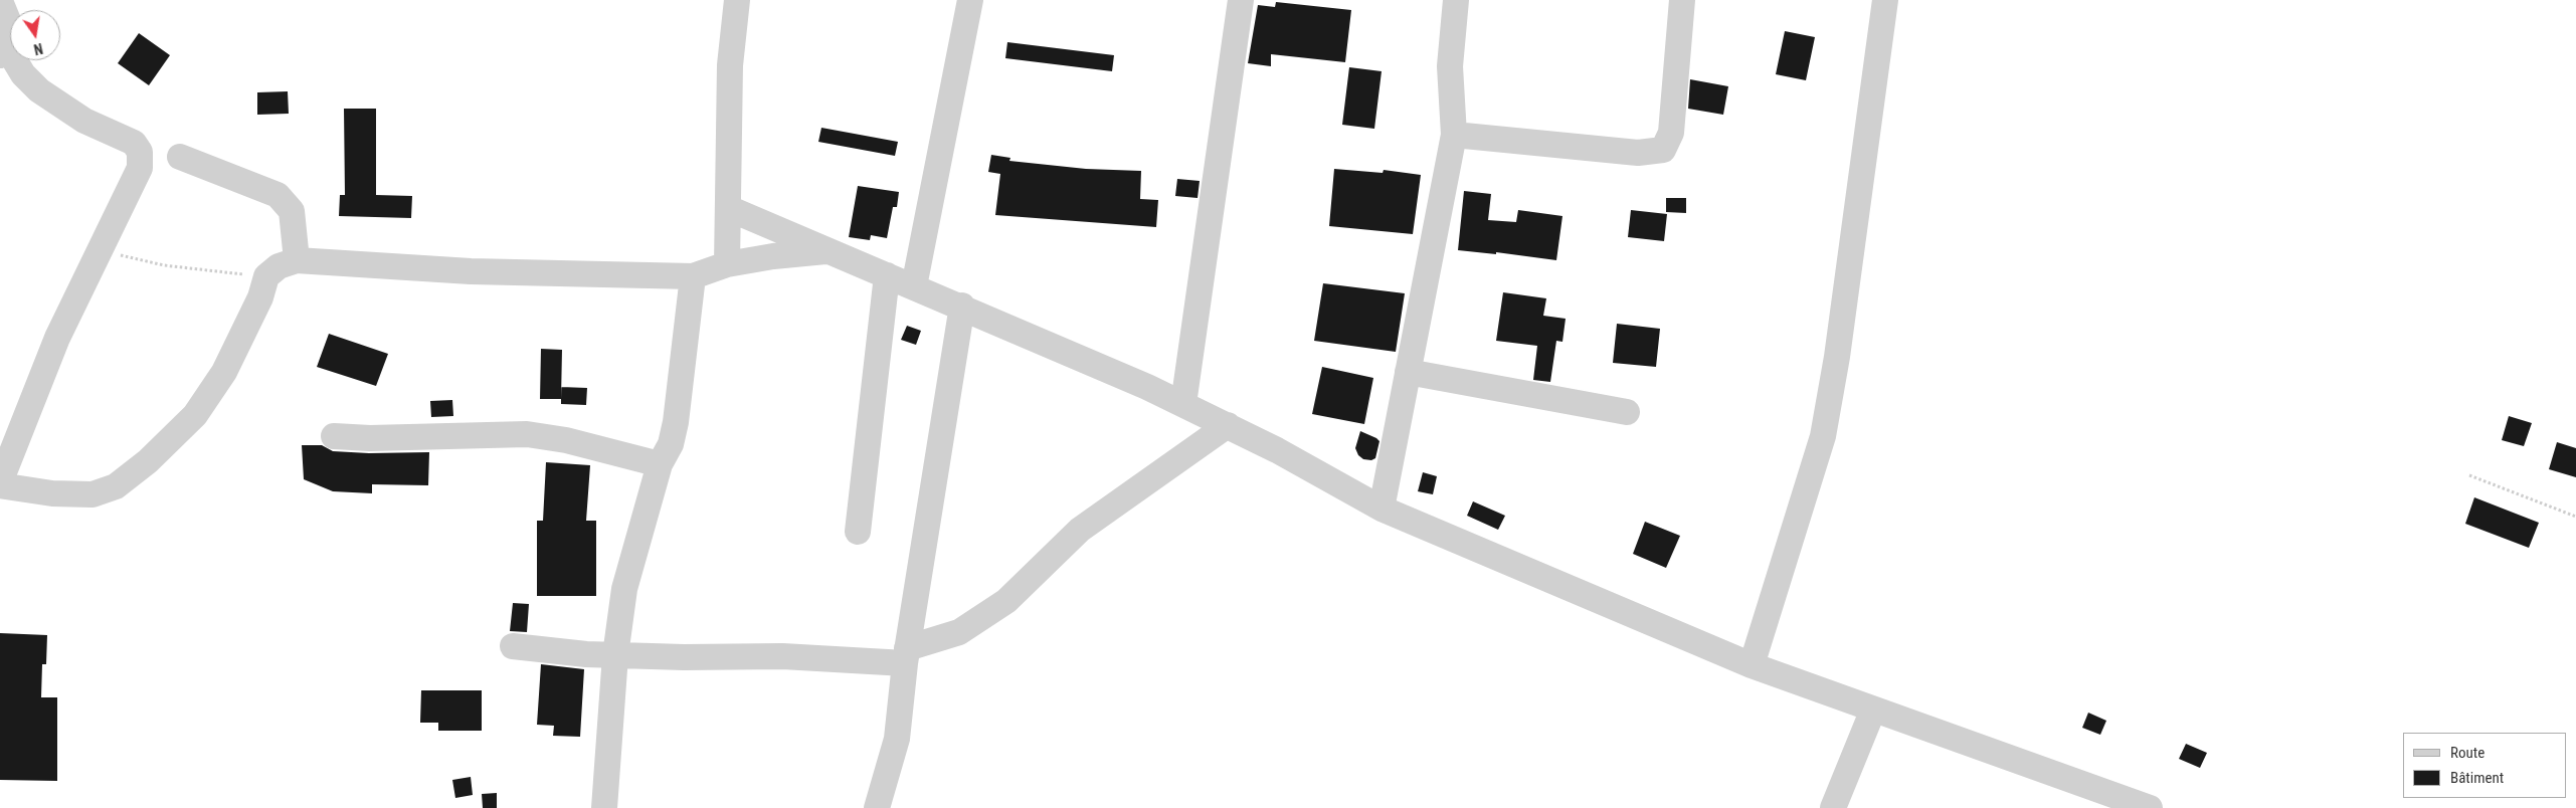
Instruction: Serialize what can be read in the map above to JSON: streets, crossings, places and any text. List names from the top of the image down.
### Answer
{
  "legend": ["Route", "Bâtiment"],
  "north": "bottom"
}
